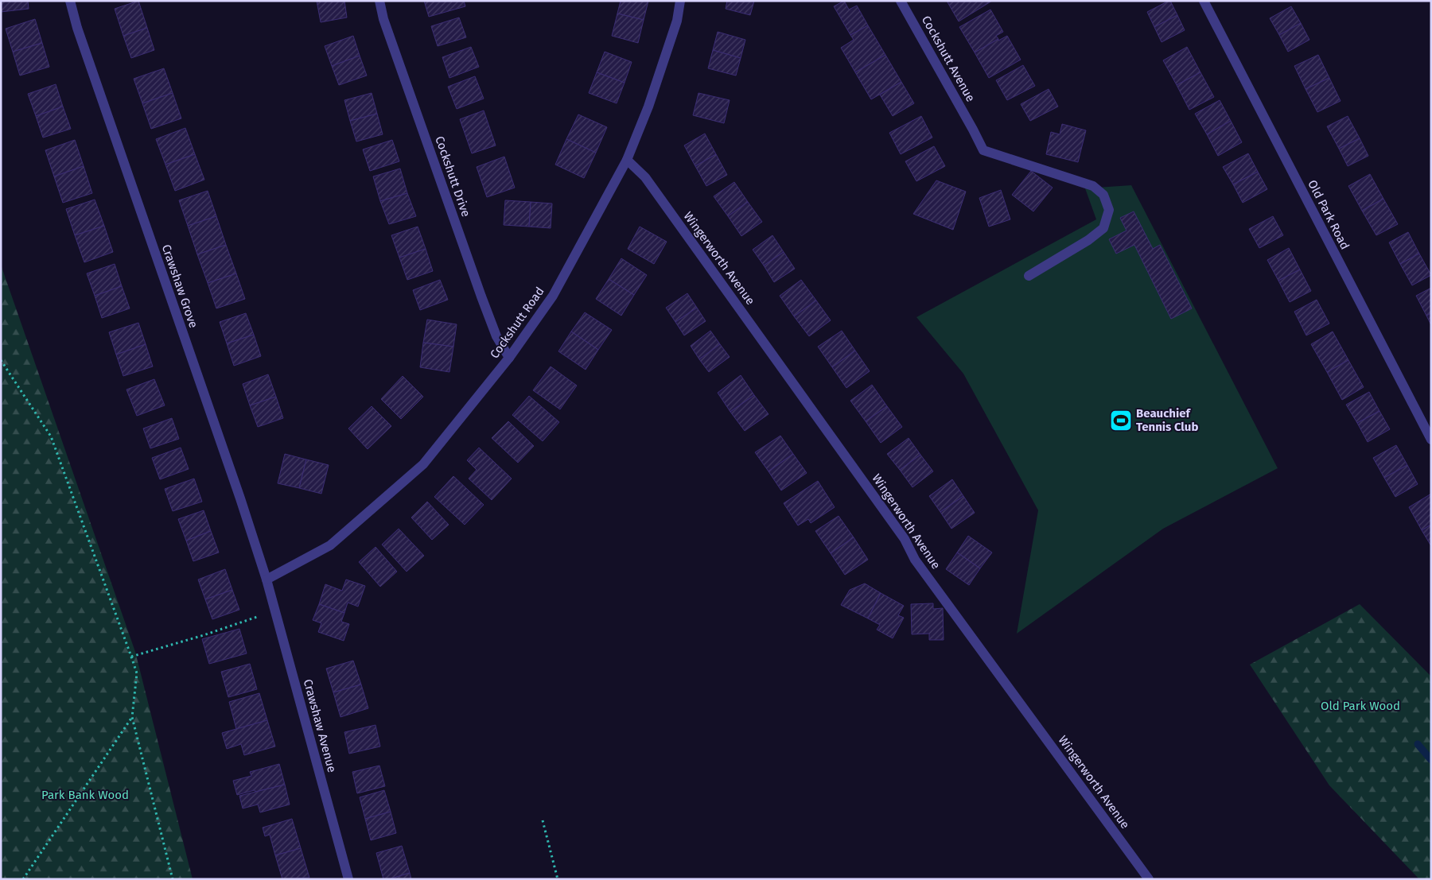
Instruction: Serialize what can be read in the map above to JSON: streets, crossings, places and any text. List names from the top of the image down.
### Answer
{
  "streets": {
    "street": [
      "Cockshutt Avenue",
      "Cockshutt Drive",
      "Old Park Road",
      "Wingerworth Avenue",
      "Crawshaw Grove",
      "Cockshutt Road",
      "Crawshaw Avenue"
    ]
  },
  "crossings": [
    ["Cockshutt Drive", "Cockshutt Road"],
    ["Wingerworth Avenue", "Cockshutt Road"],
    ["Crawshaw Grove", "Cockshutt Road"],
    ["Crawshaw Grove", "Crawshaw Avenue"],
    ["Cockshutt Road", "Crawshaw Avenue"]
  ],
  "parks": ["Old Park Wood", "Park Bank Wood"],
  "places": {
    "sports": ["Beauchief Tennis Club"]
  }
}
